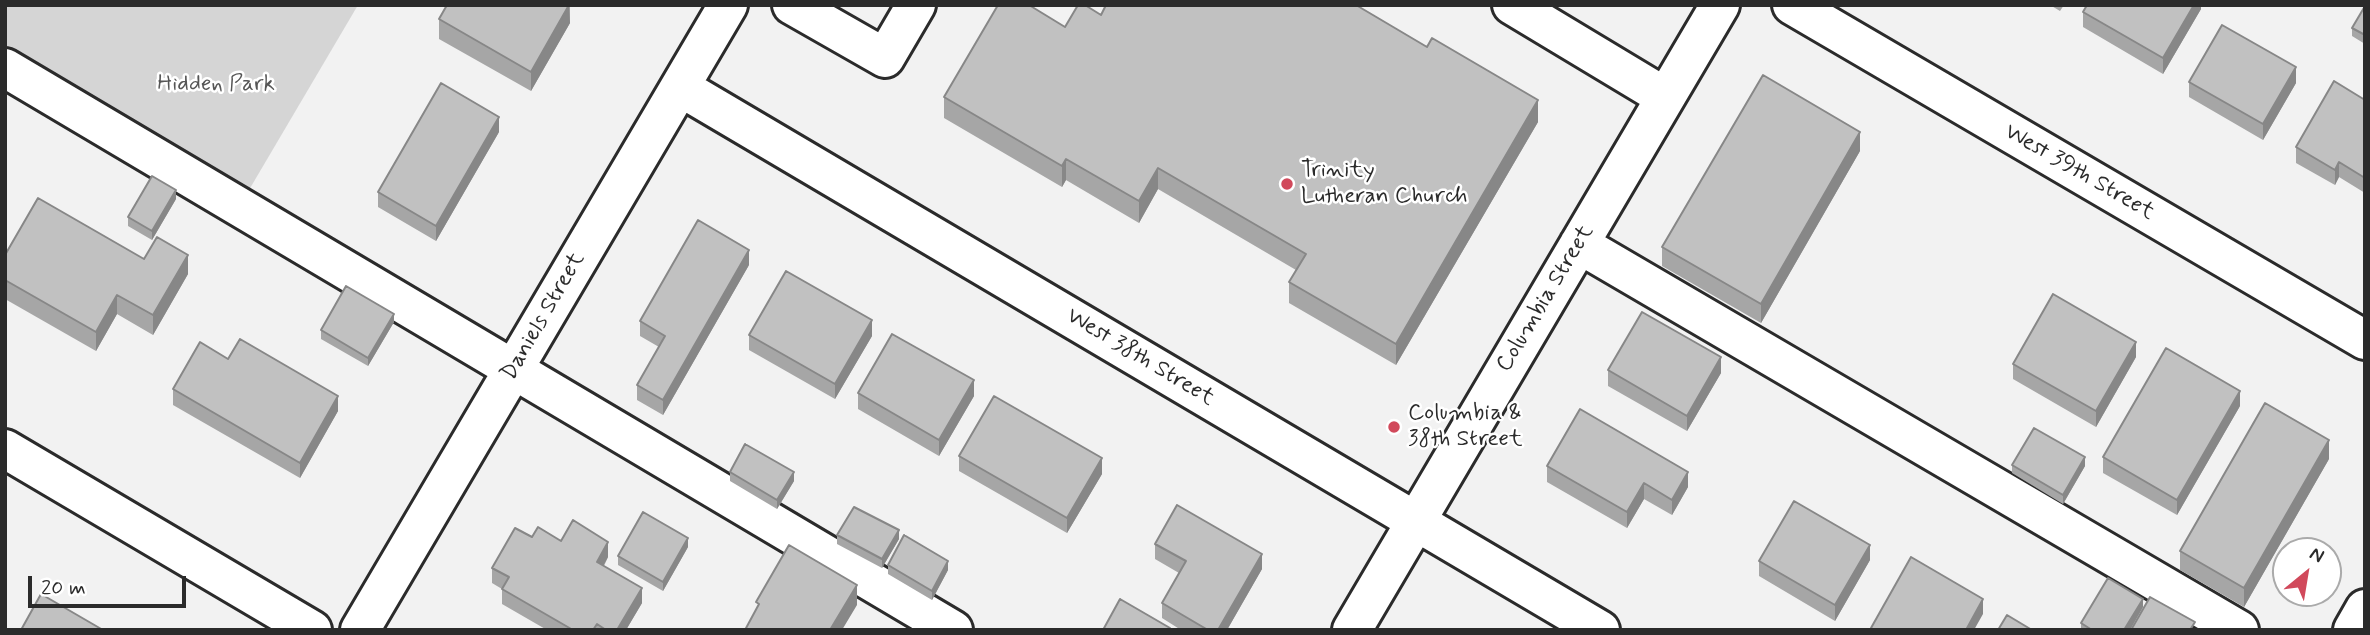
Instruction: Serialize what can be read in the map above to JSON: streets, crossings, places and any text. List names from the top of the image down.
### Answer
{
  "streets": {
    "street": [
      "West 39th Street",
      "Columbia Street",
      "Daniels Street",
      "West 38th Street"
    ]
  },
  "crossings": [
    ["Columbia Street", "West 38th Street"],
    ["Daniels Street", "West 38th Street"]
  ],
  "parks": ["Hidden Park"],
  "places": ["Trinity Lutheran Church", "Columbia & 38th Street"],
  "scale_bar": "20 m",
  "north": "top right"
}
